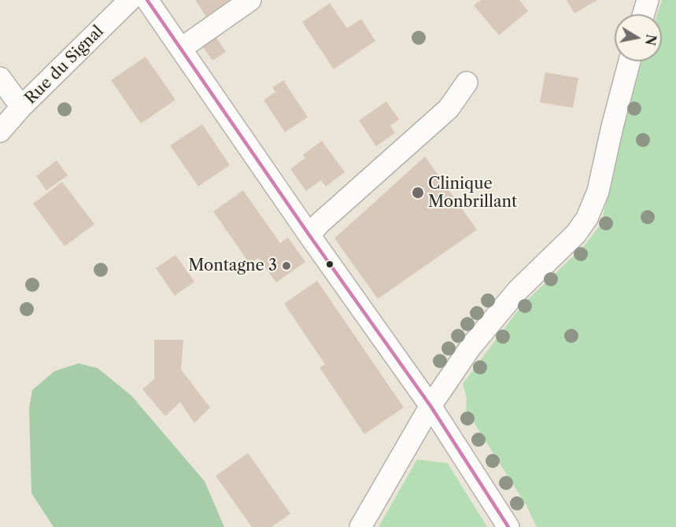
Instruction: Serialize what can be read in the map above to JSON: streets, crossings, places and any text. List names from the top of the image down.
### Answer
{
  "streets": {
    "street": ["Rue du Signal"]
  },
  "places": ["Clinique Monbrillant", "Montagne 3"],
  "north": "right"
}
